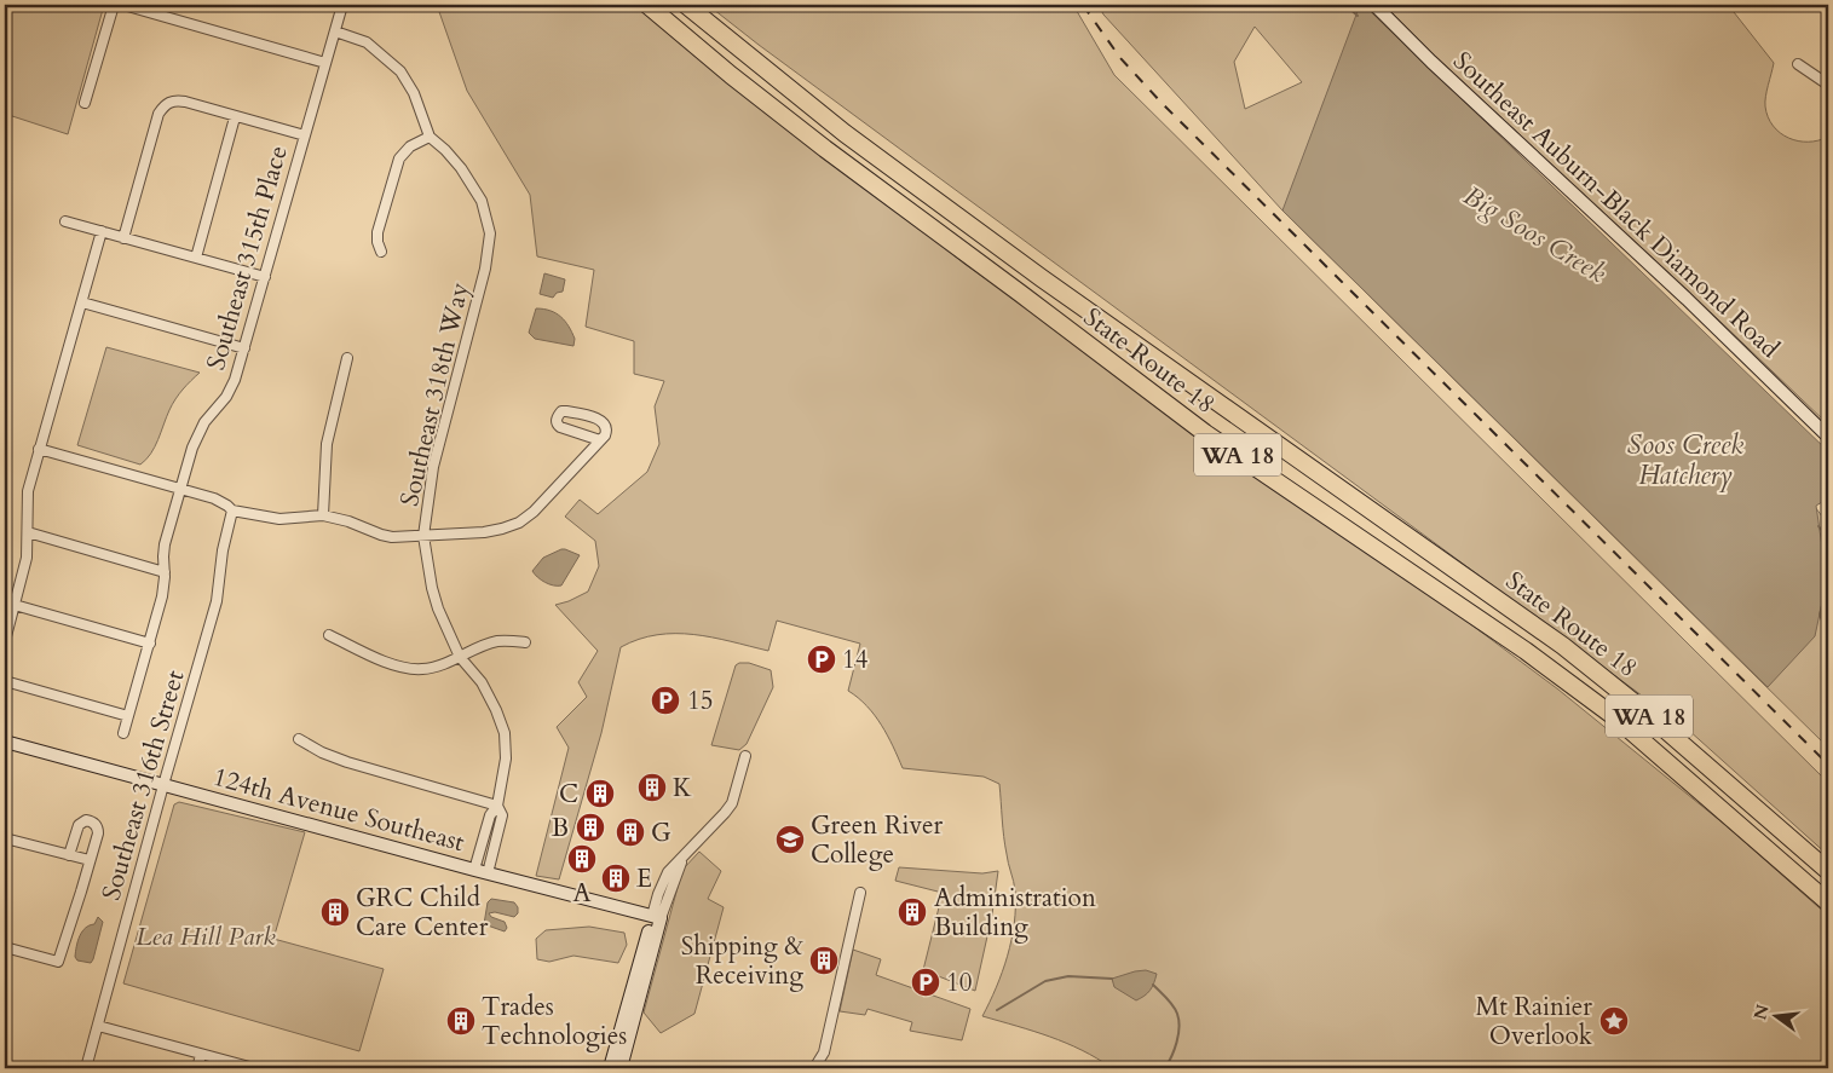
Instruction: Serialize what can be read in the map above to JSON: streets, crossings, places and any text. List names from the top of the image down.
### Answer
{
  "streets": {
    "highway": ["State Route 18", "WA 18"],
    "street": [
      "Southeast Auburn-Black Diamond Road",
      "Southeast 315th Place",
      "Southeast 318th Way",
      "Southeast 316th Street",
      "124th Avenue Southeast"
    ]
  },
  "crossings": [
    ["Southeast 318th Way", "124th Avenue Southeast"],
    ["Southeast 316th Street", "124th Avenue Southeast"]
  ],
  "water": ["Big Soos Creek", "Soos Creek Hatchery"],
  "parks": ["Lea Hill Park"],
  "places": {
    "parking": ["14", "15", "10"],
    "building": [
      "K",
      "C",
      "B",
      "G",
      "A",
      "E",
      "GRC Child Care Center",
      "Administration Building",
      "Shipping & Receiving",
      "Trades Technologies"
    ],
    "school or university": ["Green River College"],
    "place": ["Mt Rainier Overlook"]
  },
  "north": "left"
}
